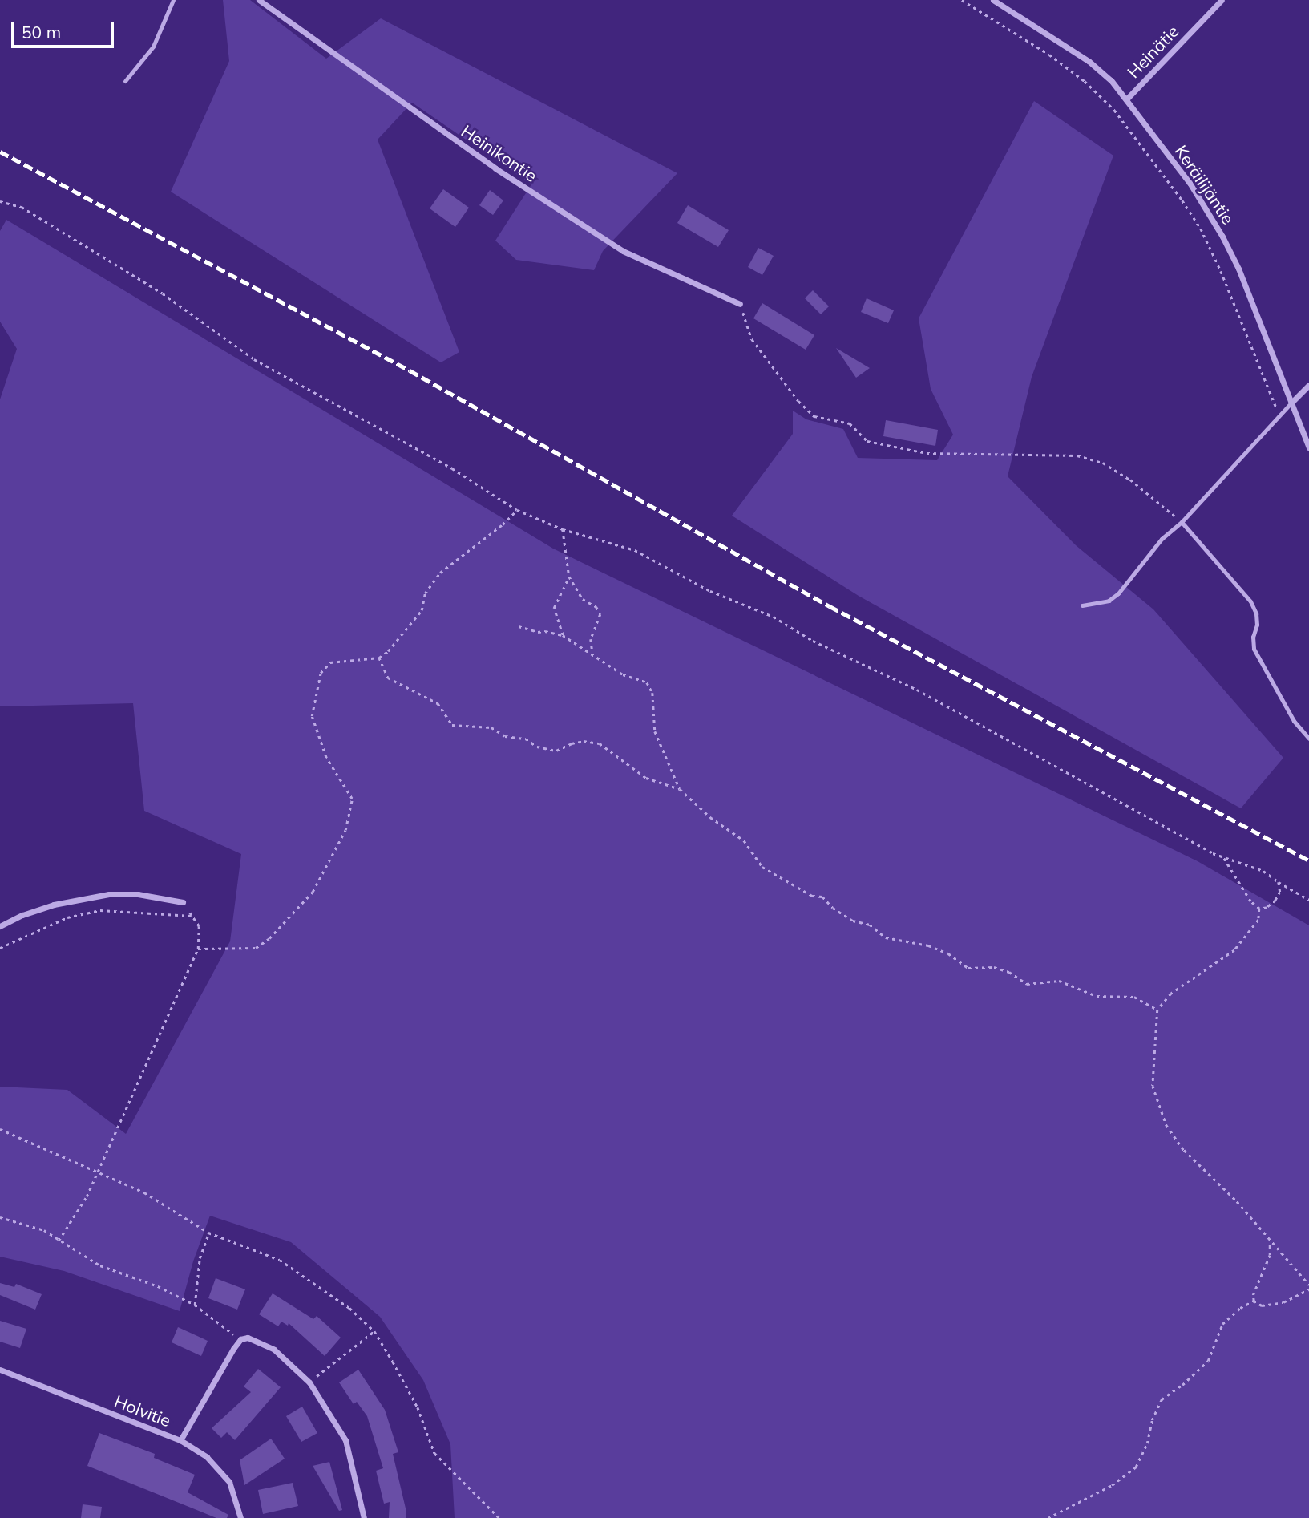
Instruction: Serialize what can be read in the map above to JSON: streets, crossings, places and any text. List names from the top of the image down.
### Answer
{
  "streets": {
    "street": [
      "Heinätie",
      "Heinikontie",
      "Keräilijäntie",
      "Holvitie"
    ]
  },
  "crossings": [
    ["Heinätie", "Keräilijäntie"]
  ],
  "scale_bar": "50 m"
}
